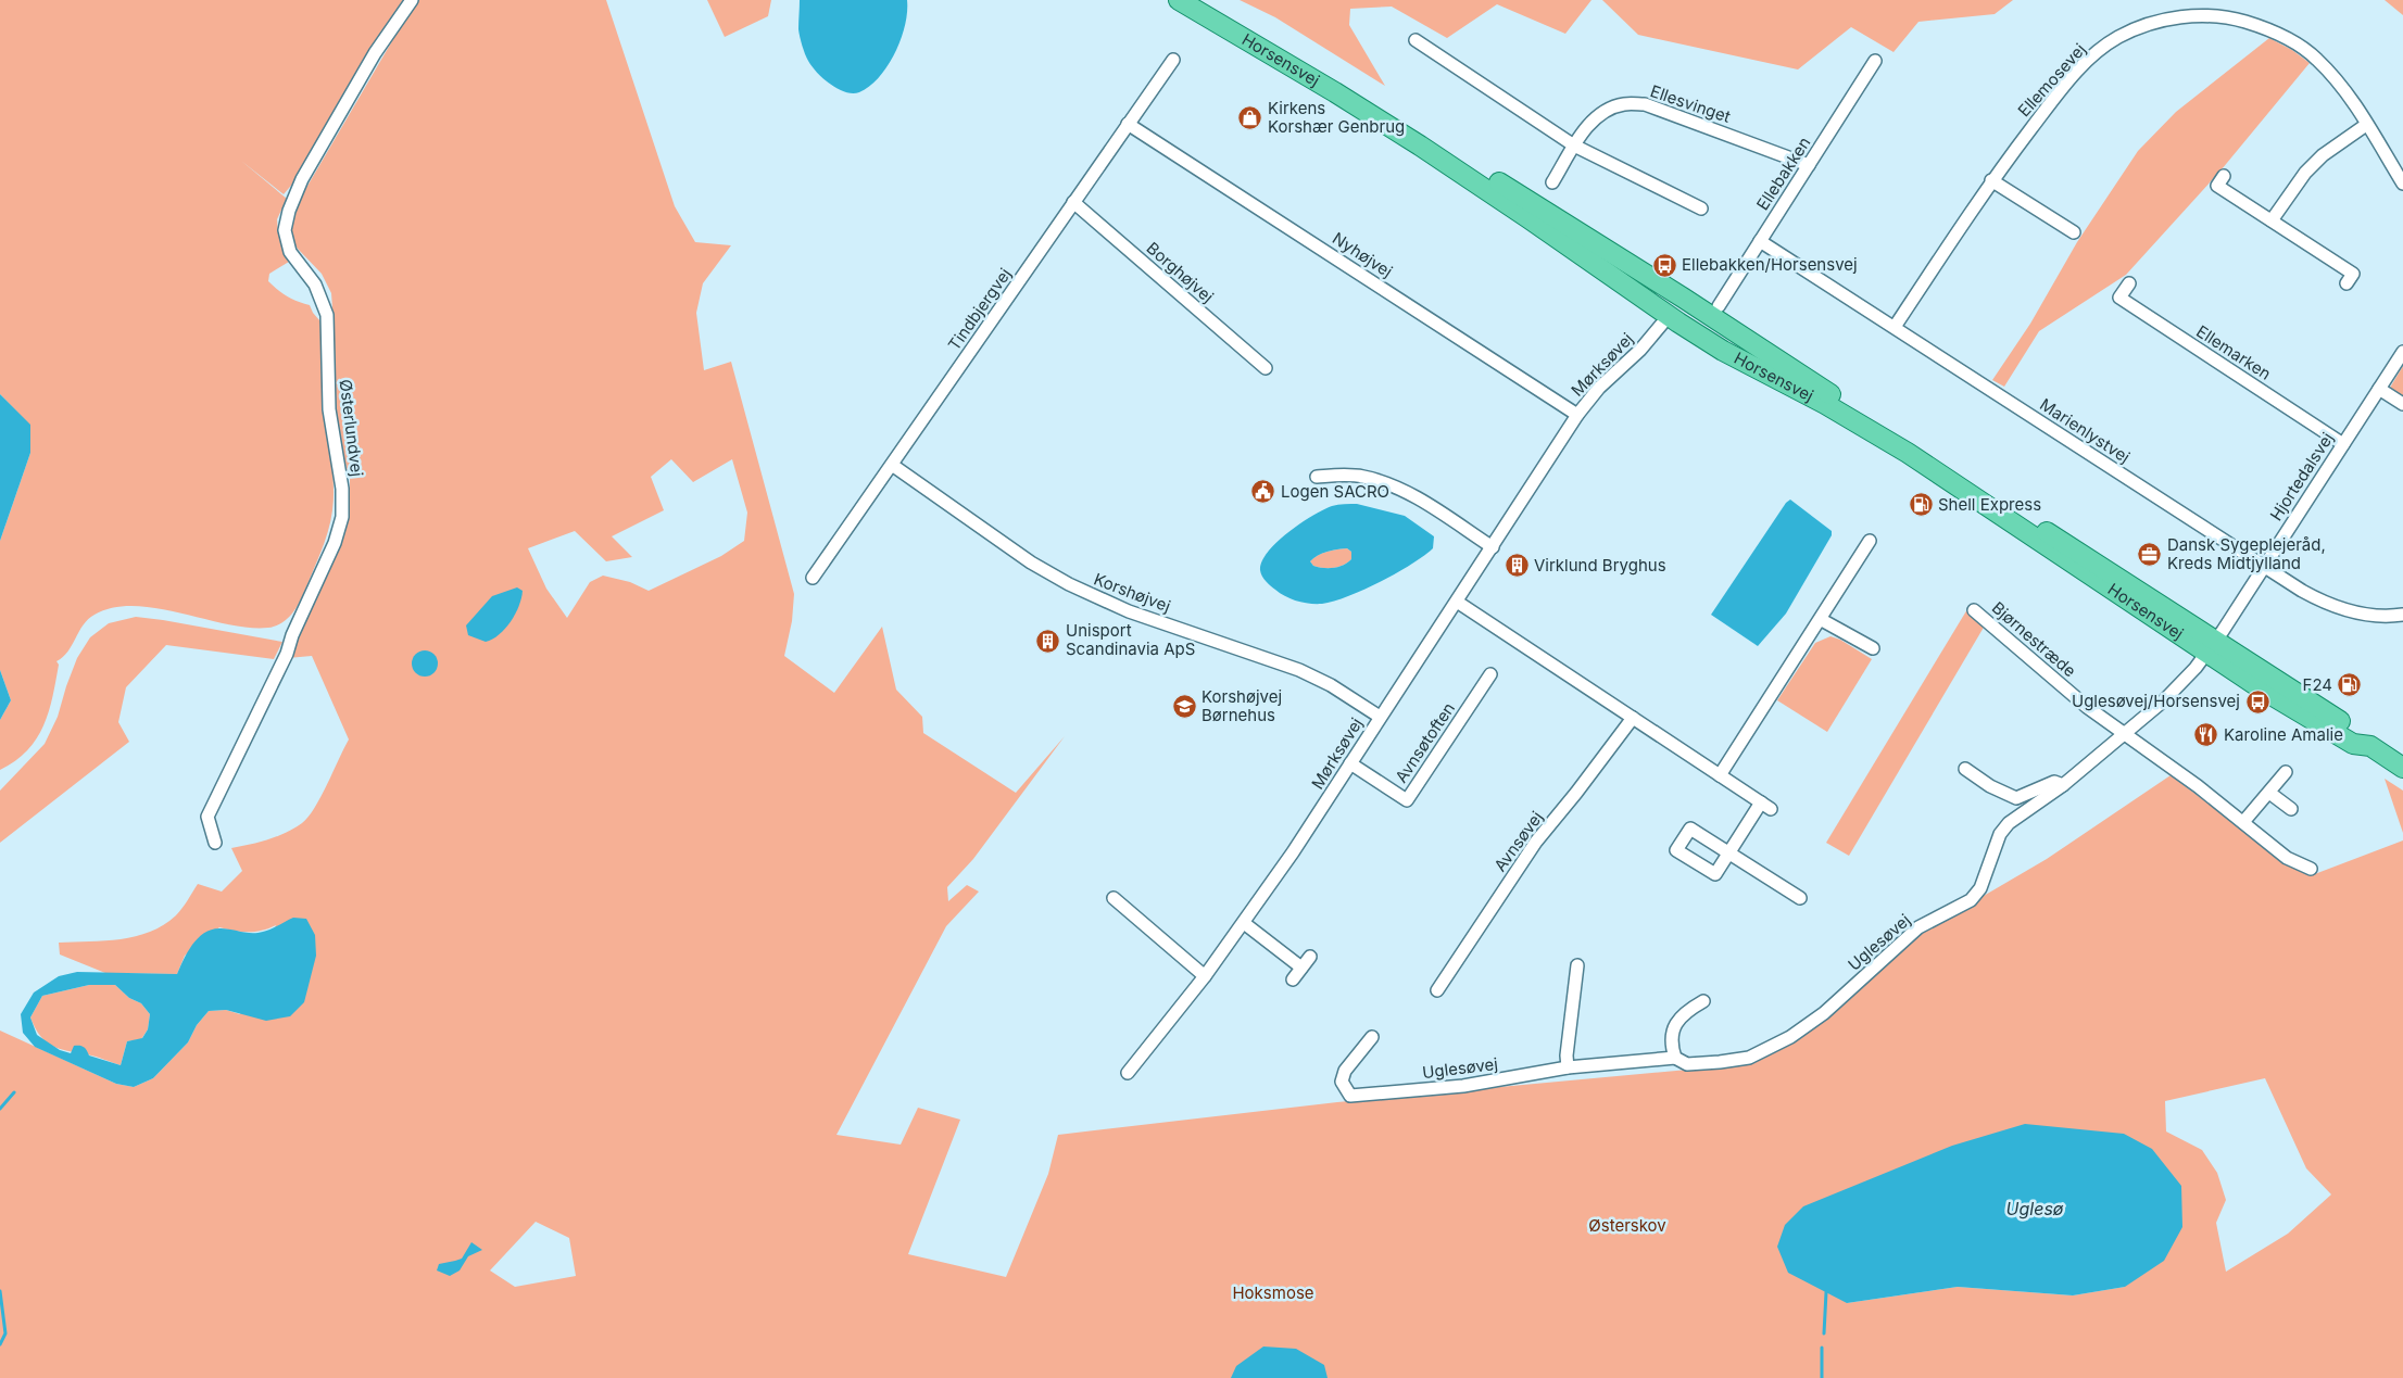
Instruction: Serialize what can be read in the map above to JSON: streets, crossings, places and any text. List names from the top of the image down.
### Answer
{
  "streets": {
    "main road": ["Horsensvej"],
    "street": [
      "Ellemosevej",
      "Ellesvinget",
      "Ellebakken",
      "Nyhøjvej",
      "Borghøjvej",
      "Tindbjergvej",
      "Ellemarken",
      "Mørksøvej",
      "Østerlundvej",
      "Marienlystvej",
      "Hjortedalsvej",
      "Korshøjvej",
      "Bjørnestræde",
      "Avnsøtoften",
      "Avnsøvej",
      "Uglesøvej"
    ]
  },
  "crossings": [
    ["Horsensvej", "Mørksøvej"],
    ["Horsensvej", "Hjortedalsvej"],
    ["Horsensvej", "Uglesøvej"],
    ["Ellemosevej", "Marienlystvej"],
    ["Ellesvinget", "Ellebakken"],
    ["Ellebakken", "Marienlystvej"],
    ["Nyhøjvej", "Tindbjergvej"],
    ["Nyhøjvej", "Mørksøvej"],
    ["Borghøjvej", "Tindbjergvej"],
    ["Tindbjergvej", "Korshøjvej"],
    ["Ellemarken", "Hjortedalsvej"],
    ["Mørksøvej", "Korshøjvej"],
    ["Mørksøvej", "Avnsøtoften"],
    ["Marienlystvej", "Hjortedalsvej"],
    ["Hjortedalsvej", "Uglesøvej"],
    ["Bjørnestræde", "Uglesøvej"]
  ],
  "water": ["Uglesø"],
  "parks": ["Østerskov", "Hoksmose"],
  "places": {
    "shop": ["Kirkens Korshær Genbrug"],
    "bus stop": ["Ellebakken/Horsensvej", "Uglesøvej/Horsensvej"],
    "public building": ["Logen SACRO"],
    "fuel station": ["Shell Express", "F24"],
    "office": ["Dansk Sygeplejeråd, Kreds Midtjylland"],
    "building": ["Virklund Bryghus", "Unisport Scandinavia ApS"],
    "school or university": ["Korshøjvej Børnehus"],
    "restaurant": ["Karoline Amalie"]
  }
}
